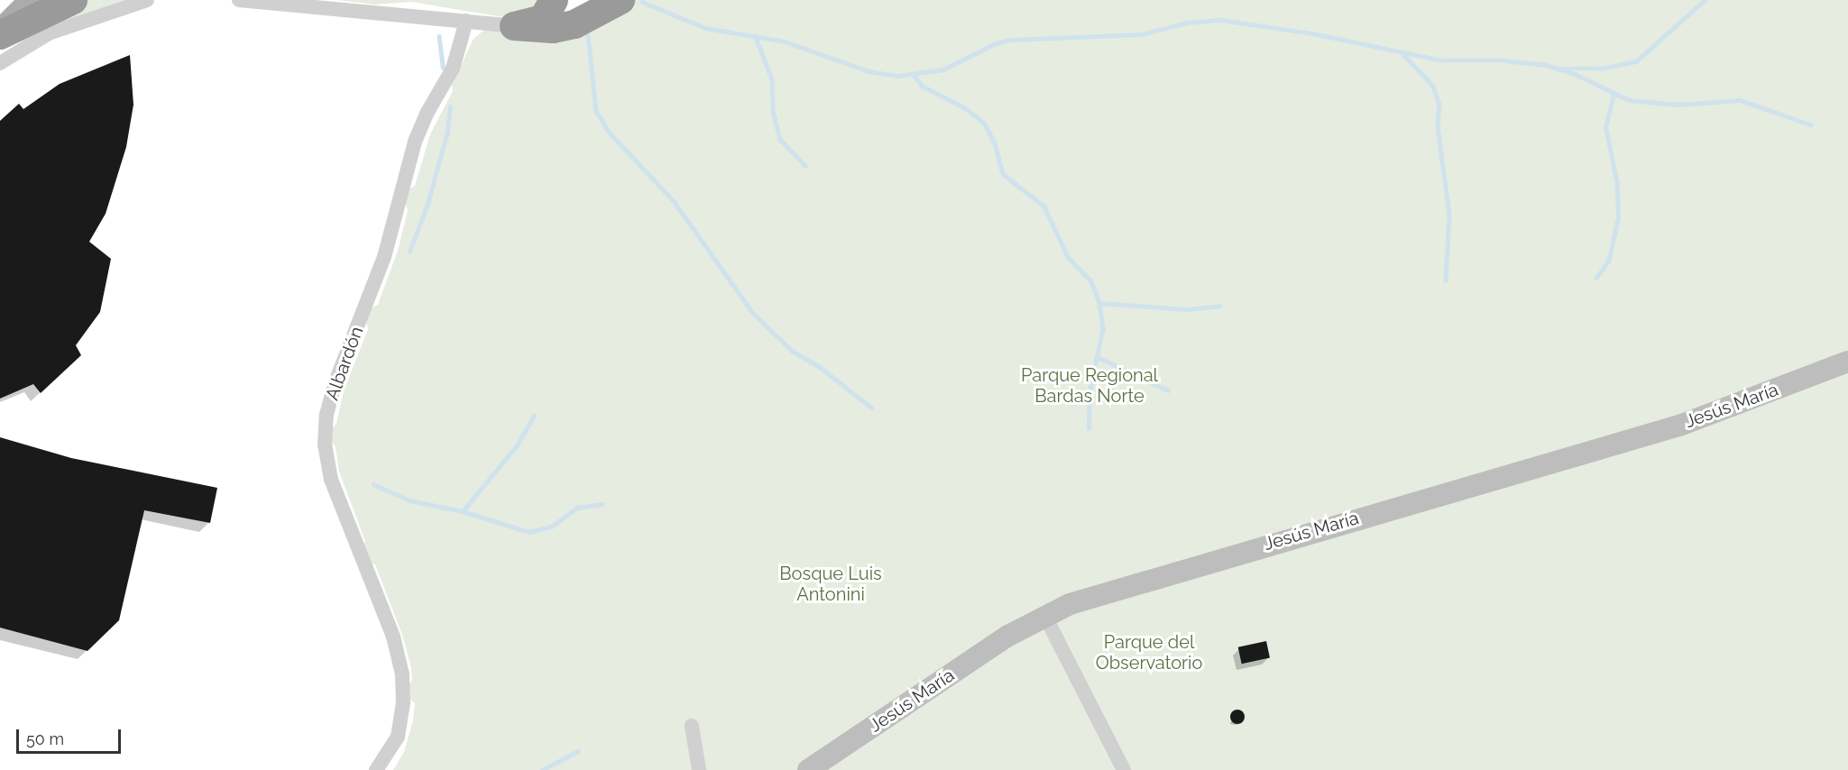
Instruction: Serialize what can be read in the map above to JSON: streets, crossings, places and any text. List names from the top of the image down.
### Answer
{
  "streets": {
    "main road": ["Jesús María"],
    "street": ["Albardón"]
  },
  "parks": ["Parque Regional Bardas Norte", "Bosque Luis Antonini", "Parque del Observatorio"],
  "scale_bar": "50 m"
}
